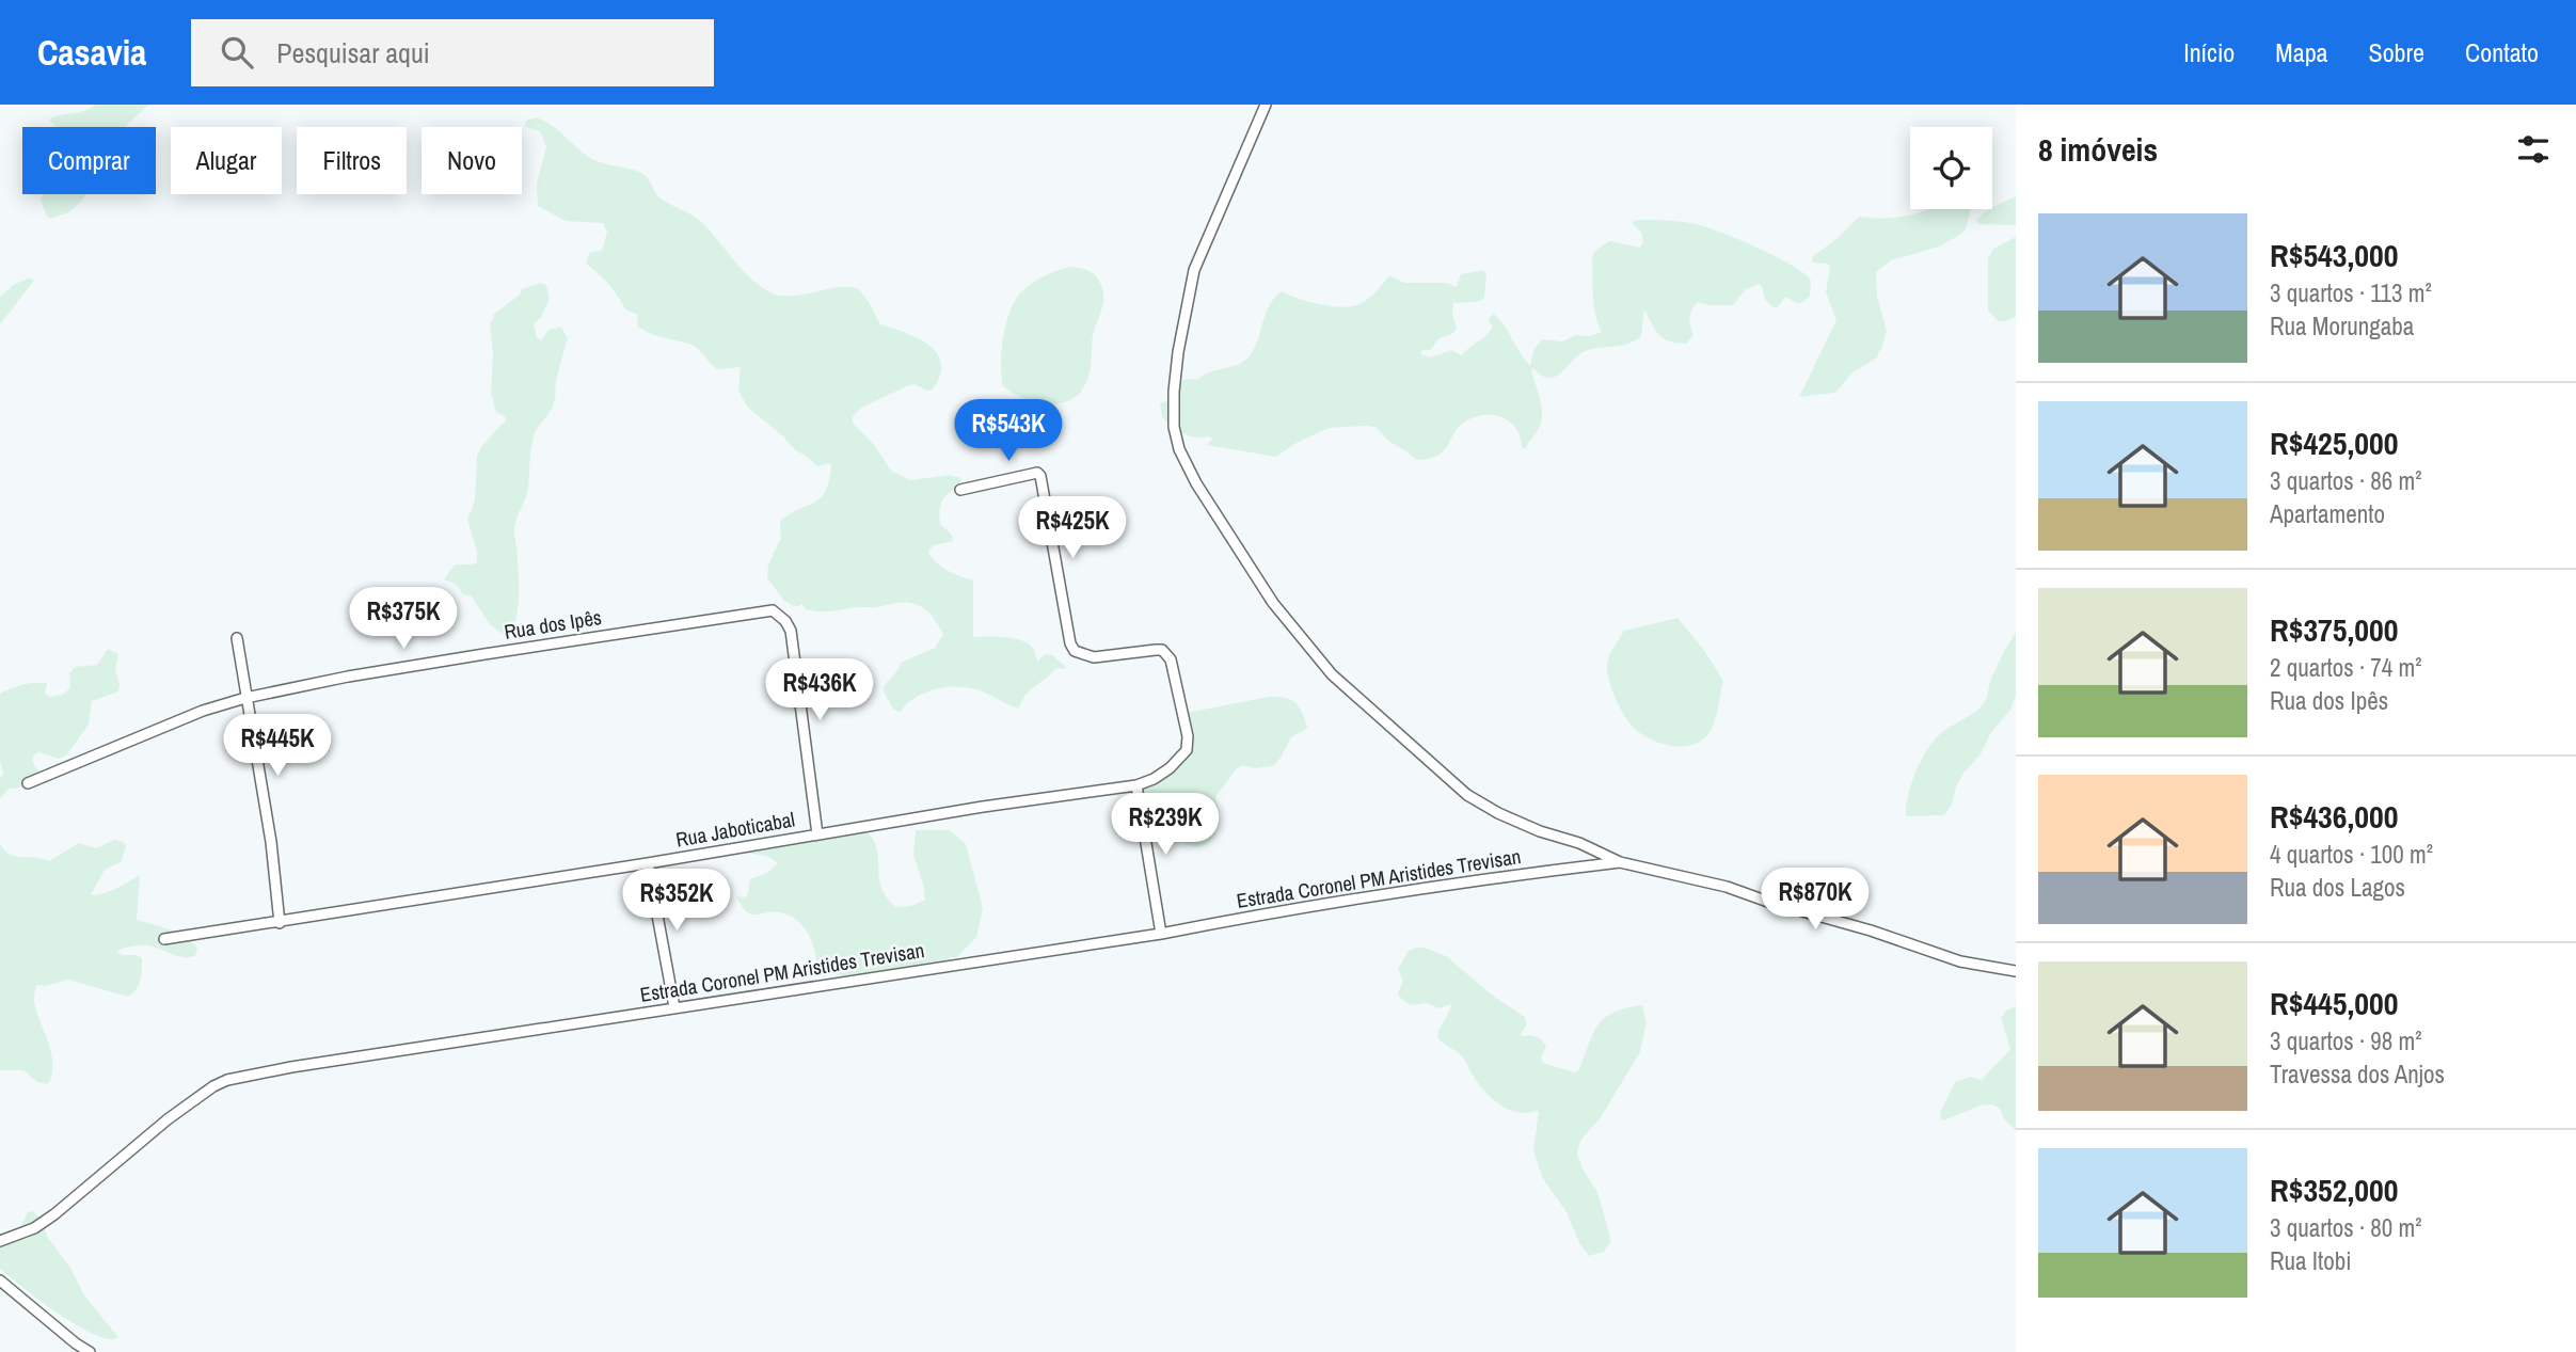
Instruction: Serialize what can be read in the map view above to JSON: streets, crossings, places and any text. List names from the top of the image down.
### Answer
{
  "streets": {
    "street": ["Rua dos Ipês", "Rua Jaboticabal", "Estrada Coronel PM Aristides Trevisan"]
  },
  "crossings": [
    ["Rua dos Ipês", "Rua Jaboticabal"]
  ],
  "page": {
    "header": "Casavia",
    "search": "Pesquisar aqui",
    "nav": [
      "Início",
      "Mapa",
      "Sobre",
      "Contato"
    ],
    "heading": "8 imóveis",
    "chip": [
      "Comprar",
      "Alugar",
      "Filtros",
      "Novo"
    ],
    "list": [
      {
        "name": "R$543,000",
        "note": "3 quartos · 113 m² · Rua Morungaba"
      },
      {
        "name": "R$425,000",
        "note": "3 quartos · 86 m² · Apartamento"
      },
      {
        "name": "R$375,000",
        "note": "2 quartos · 74 m² · Rua dos Ipês"
      },
      {
        "name": "R$436,000",
        "note": "4 quartos · 100 m² · Rua dos Lagos"
      },
      {
        "name": "R$445,000",
        "note": "3 quartos · 98 m² · Travessa dos Anjos"
      },
      {
        "name": "R$352,000",
        "note": "3 quartos · 80 m² · Rua Itobi"
      }
    ],
    "price": [
      "R$543K",
      "R$425K",
      "R$375K",
      "R$436K",
      "R$445K",
      "R$239K",
      "R$870K",
      "R$352K"
    ]
  }
}
